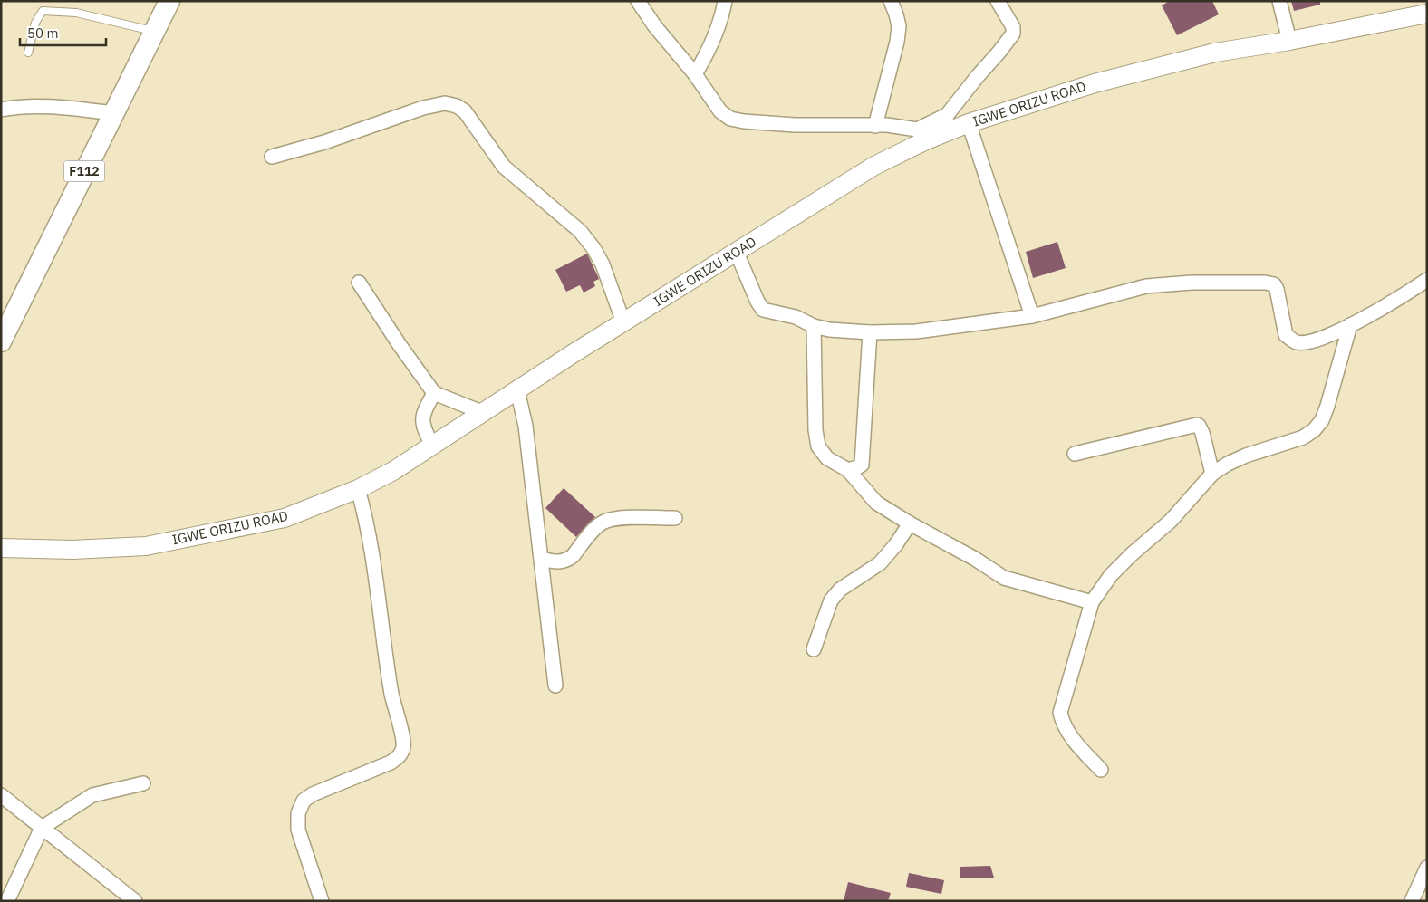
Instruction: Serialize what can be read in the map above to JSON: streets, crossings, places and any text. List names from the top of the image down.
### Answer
{
  "streets": {
    "main road": ["IGWE ORIZU ROAD", "F112"]
  },
  "scale_bar": "50 m"
}
